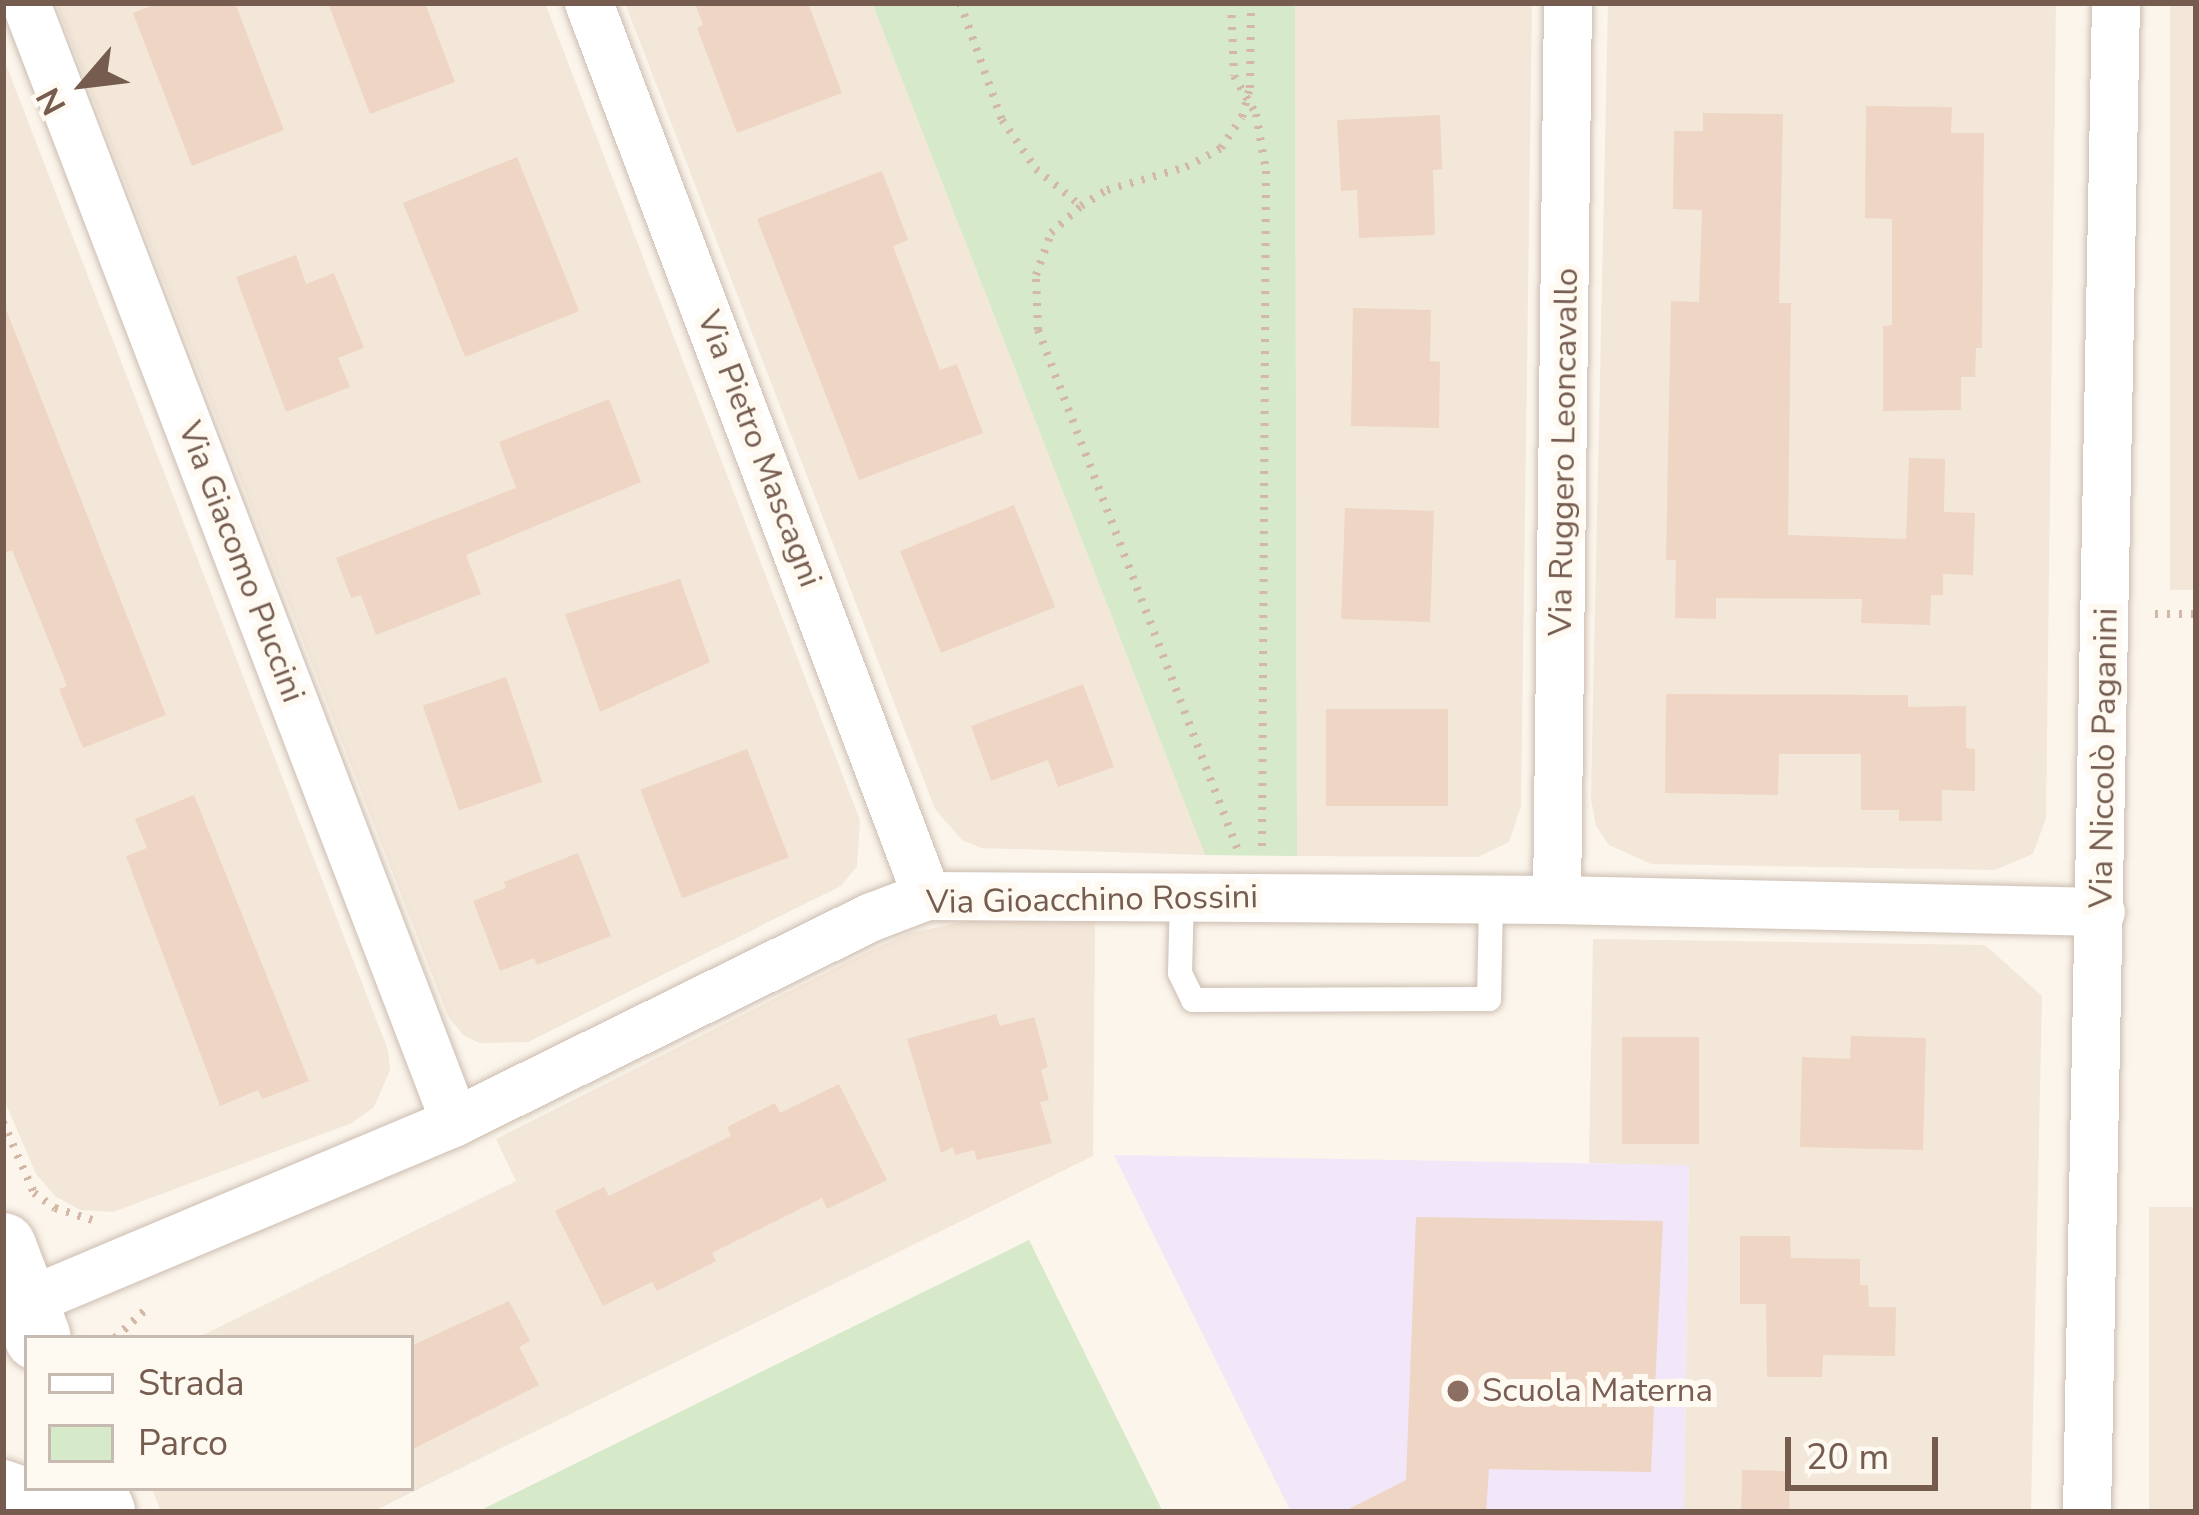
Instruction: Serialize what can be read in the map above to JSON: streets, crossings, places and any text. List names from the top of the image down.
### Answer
{
  "streets": {
    "street": [
      "Via Pietro Mascagni",
      "Via Ruggero Leoncavallo",
      "Via Giacomo Puccini",
      "Via Niccolò Paganini",
      "Via Gioacchino Rossini"
    ]
  },
  "crossings": [
    ["Via Pietro Mascagni", "Via Gioacchino Rossini"],
    ["Via Ruggero Leoncavallo", "Via Gioacchino Rossini"],
    ["Via Giacomo Puccini", "Via Gioacchino Rossini"],
    ["Via Niccolò Paganini", "Via Gioacchino Rossini"]
  ],
  "places": ["Scuola Materna"],
  "legend": ["Strada", "Parco"],
  "scale_bar": "20 m",
  "north": "bottom left"
}
